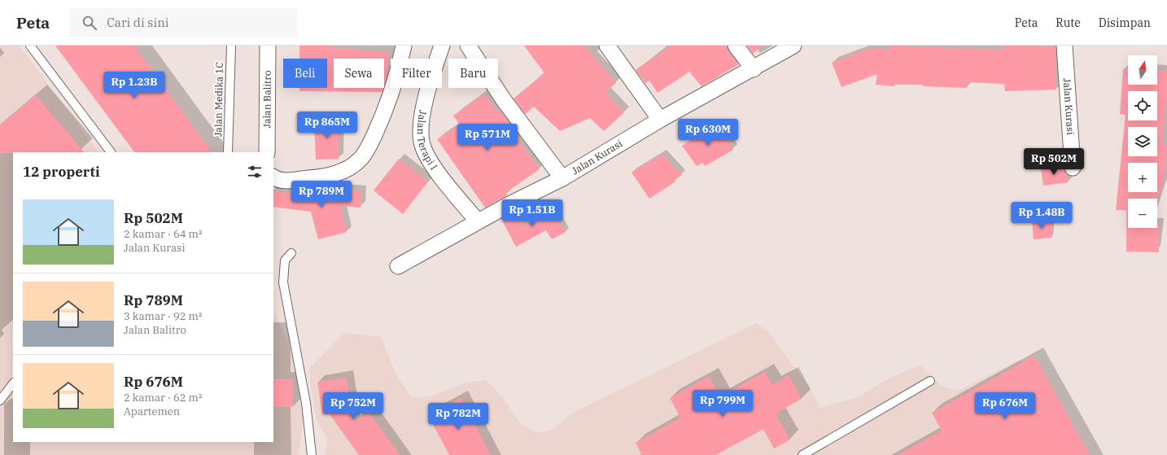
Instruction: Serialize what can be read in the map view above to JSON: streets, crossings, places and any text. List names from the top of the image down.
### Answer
{
  "streets": {
    "street": ["Jalan Balitro", "Jalan Kurasi", "Jalan Terapi I"],
    "lane": ["Jalan Medika 1C"]
  },
  "crossings": [
    ["Jalan Kurasi", "Jalan Terapi I"]
  ],
  "north": "top",
  "page": {
    "header": "Peta",
    "search": "Cari di sini",
    "nav": ["Peta", "Rute", "Disimpan"],
    "map_buttons": ["+", "−"],
    "chip": [
      "Beli",
      "Sewa",
      "Filter",
      "Baru"
    ],
    "price": [
      "Rp 1.23B",
      "Rp 865M",
      "Rp 630M",
      "Rp 571M",
      "Rp 502M",
      "Rp 789M",
      "Rp 1.51B",
      "Rp 1.48B",
      "Rp 799M",
      "Rp 752M",
      "Rp 676M",
      "Rp 782M"
    ],
    "heading": "12 properti",
    "list": [
      {
        "name": "Rp 502M",
        "note": "2 kamar · 64 m² · Jalan Kurasi"
      },
      {
        "name": "Rp 789M",
        "note": "3 kamar · 92 m² · Jalan Balitro"
      },
      {
        "name": "Rp 676M",
        "note": "2 kamar · 62 m² · Apartemen"
      }
    ]
  }
}
